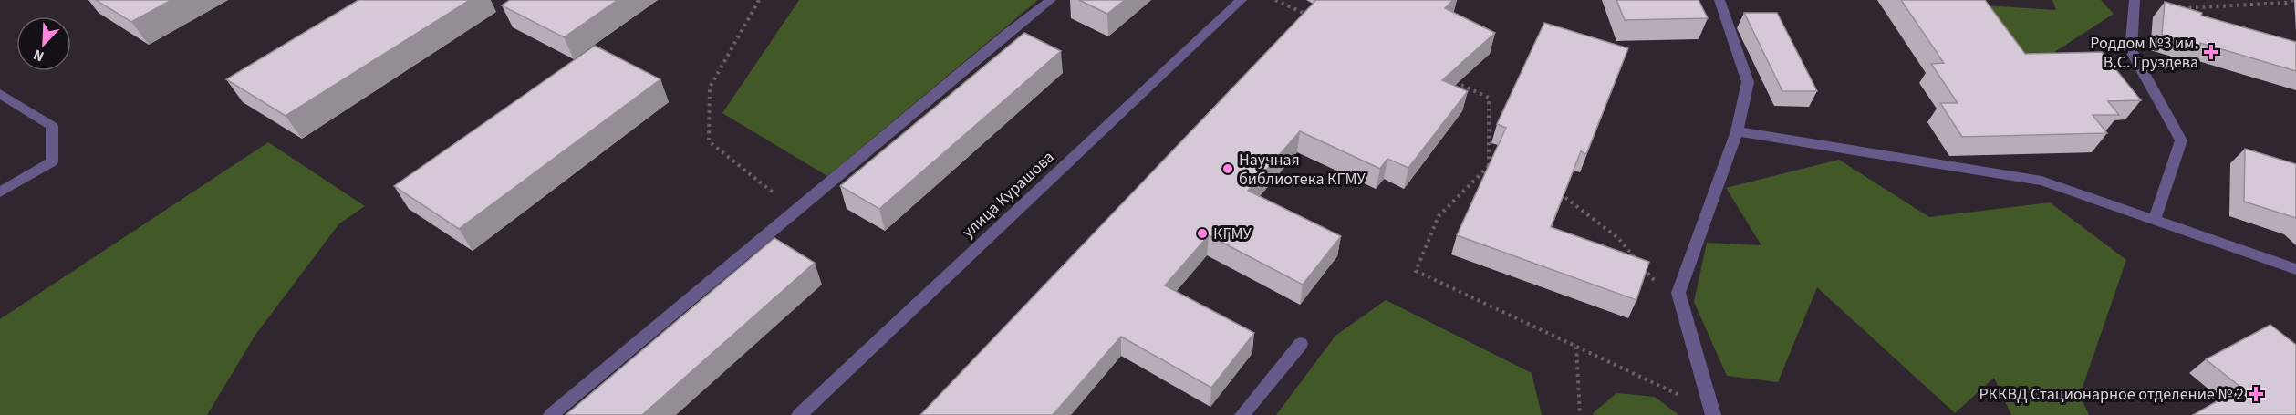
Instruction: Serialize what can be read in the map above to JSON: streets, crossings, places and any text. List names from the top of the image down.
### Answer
{
  "streets": {
    "street": ["улица Курашова"]
  },
  "places": {
    "health": ["Роддом №3 им. В.С. Груздева", "РККВД Стационарное отделение № 2"],
    "other": ["Научная библиотека КГМУ", "КГМУ"]
  },
  "north": "bottom left"
}
